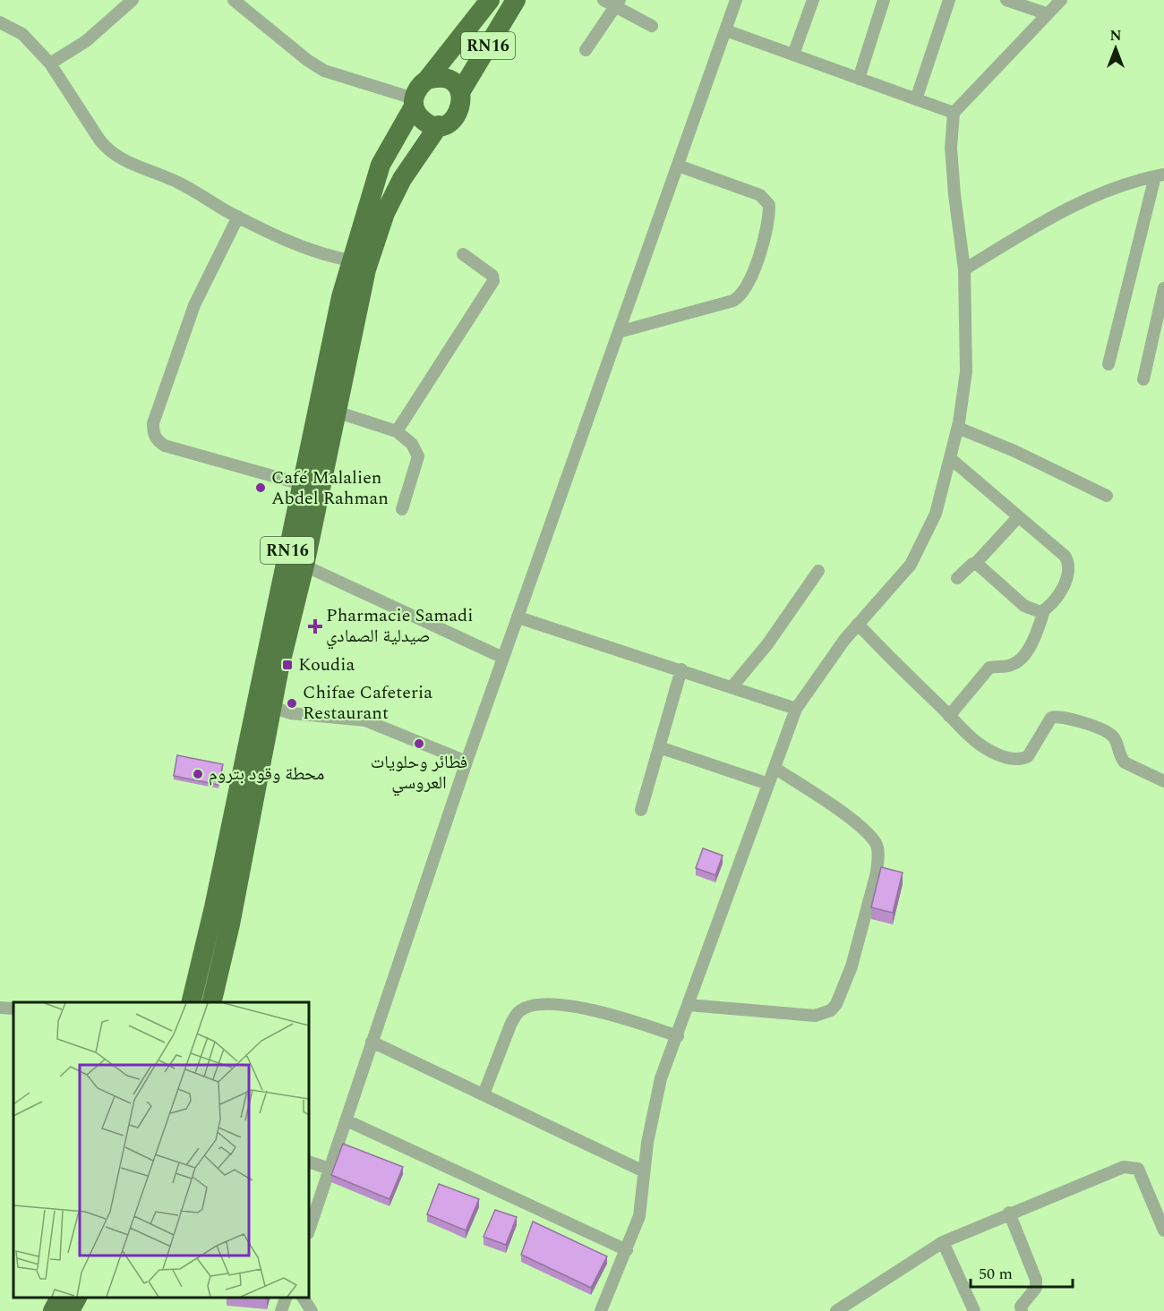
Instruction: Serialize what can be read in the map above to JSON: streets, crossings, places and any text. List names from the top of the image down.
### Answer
{
  "streets": {
    "highway": ["RN16"]
  },
  "places": {
    "other": [
      "Café Malalien Abdel Rahman",
      "Chifae Cafeteria Restaurant",
      "فطائر وحلويات العروسي",
      "محطة وقود بتروم"
    ],
    "health": ["Pharmacie Samadi صيدلية الصمادي"],
    "transit": ["Koudia"]
  },
  "scale_bar": "50 m",
  "north": "top"
}
